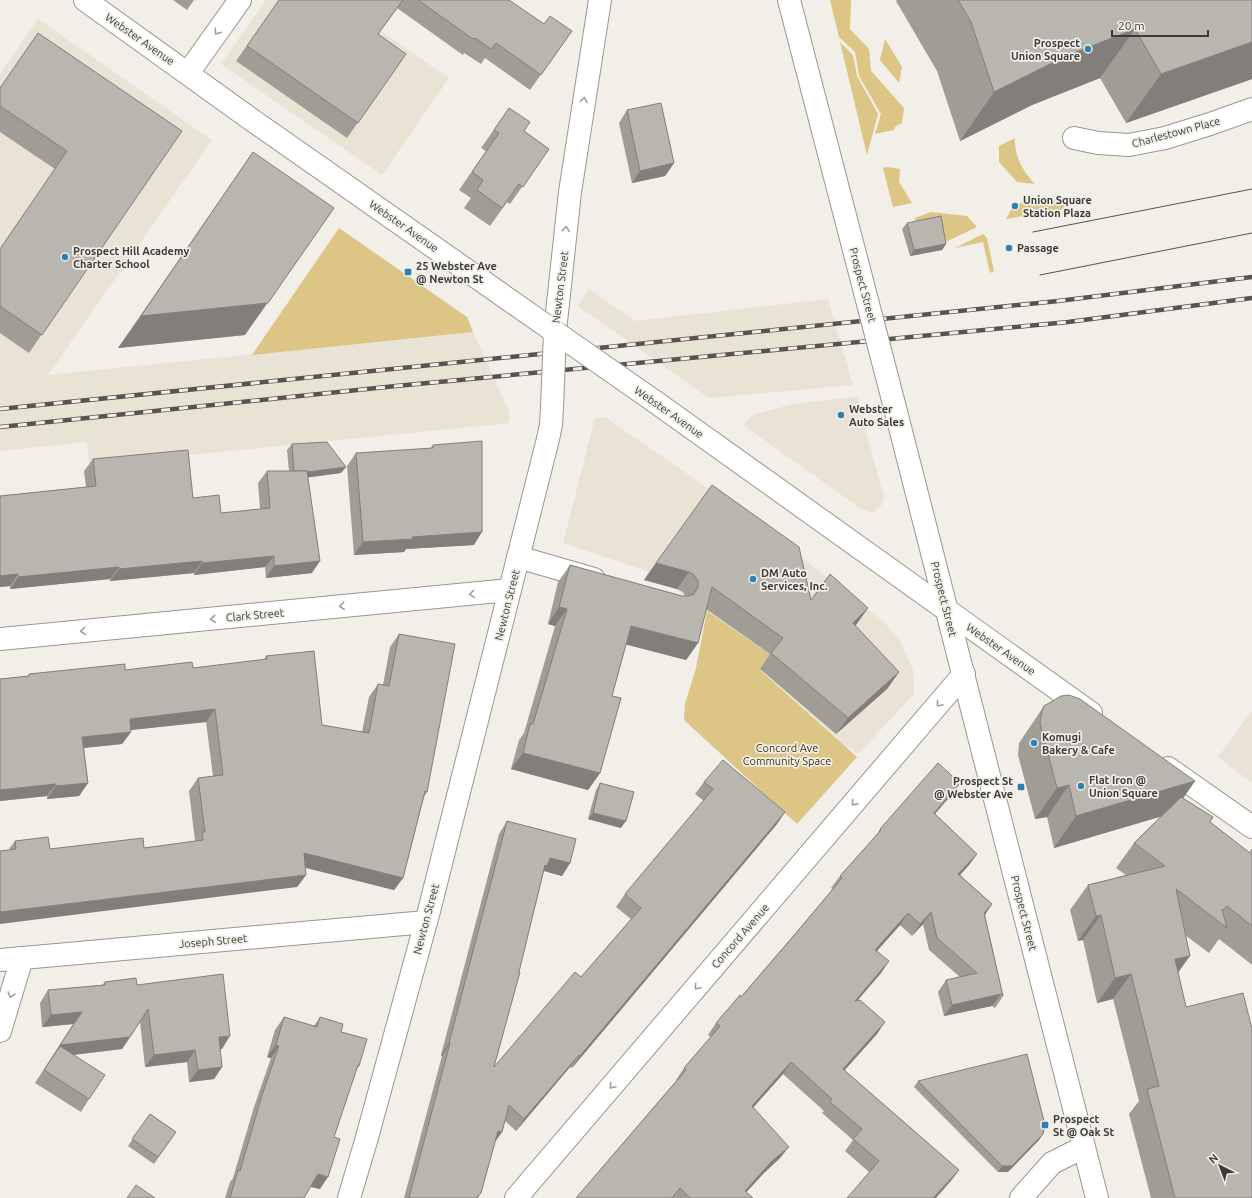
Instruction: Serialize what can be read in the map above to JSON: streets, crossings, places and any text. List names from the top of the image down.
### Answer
{
  "streets": {
    "main road": [
      "Webster Avenue",
      "Charlestown Place",
      "Prospect Street",
      "Newton Street",
      "Clark Street",
      "Concord Avenue",
      "Joseph Street"
    ]
  },
  "crossings": [
    ["Webster Avenue", "Prospect Street"],
    ["Webster Avenue", "Newton Street"],
    ["Prospect Street", "Concord Avenue"],
    ["Newton Street", "Clark Street"],
    ["Newton Street", "Joseph Street"]
  ],
  "one_way": ["Clark Street", "Concord Avenue"],
  "parks": ["Concord Ave Community Space"],
  "places": {
    "other": [
      "Prospect Union Square",
      "Union Square Station Plaza",
      "Passage",
      "Prospect Hill Academy Charter School",
      "Webster Auto Sales",
      "DM Auto Services, Inc.",
      "Komugi Bakery & Cafe",
      "Flat Iron @ Union Square"
    ],
    "transit": ["25 Webster Ave @ Newton St", "Prospect St @ Webster Ave", "Prospect St @ Oak St"]
  },
  "scale_bar": "20 m",
  "north": "top left"
}
